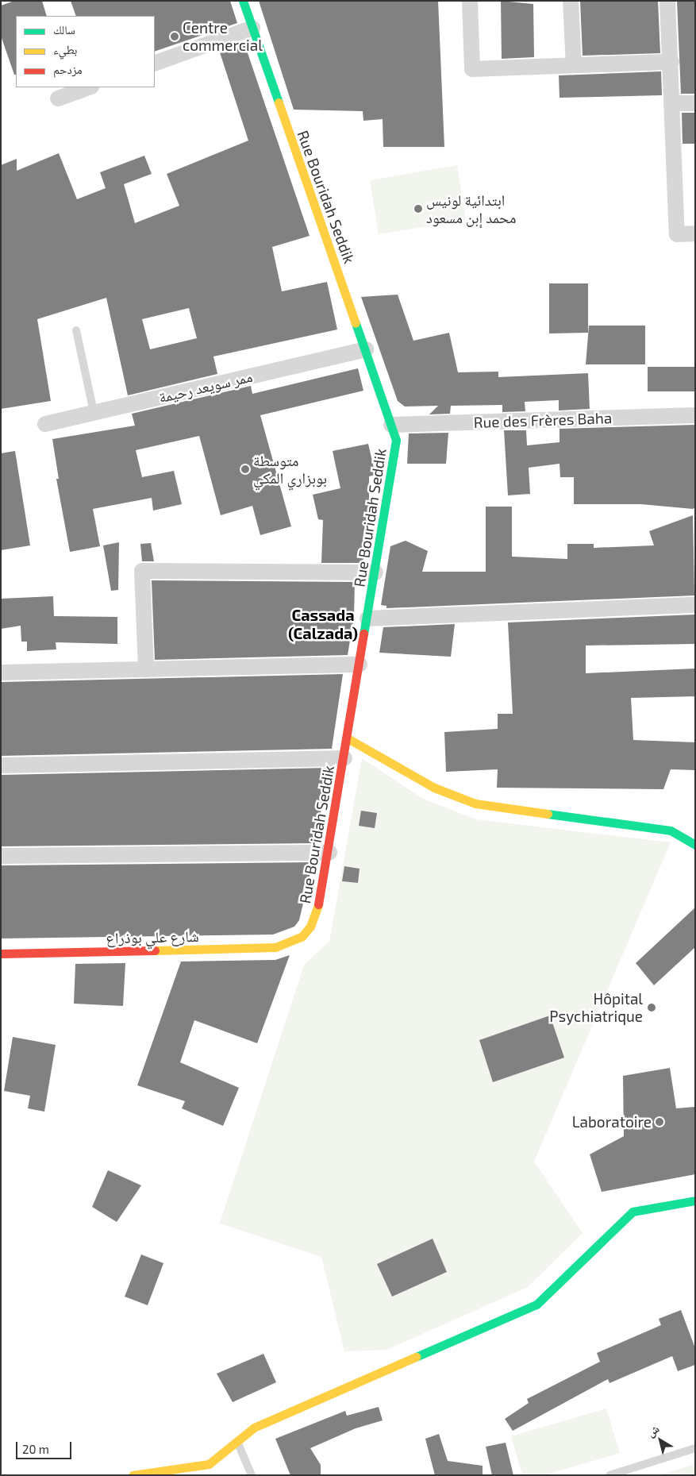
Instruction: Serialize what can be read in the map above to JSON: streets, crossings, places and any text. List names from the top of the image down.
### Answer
{
  "streets": {
    "street": [
      "Rue Bouridah Seddik",
      "ممر سويعد رحيمة",
      "Rue des Frères Baha",
      "شارع علي بوذراع"
    ]
  },
  "crossings": [
    ["Rue Bouridah Seddik", "ممر سويعد رحيمة"],
    ["Rue Bouridah Seddik", "Rue des Frères Baha"],
    ["Rue Bouridah Seddik", "شارع علي بوذراع"]
  ],
  "districts": ["Cassada (Calzada)"],
  "places": [
    "Centre commercial",
    "ابتدائية لونيس محمد إبن مسعود",
    "متوسطة بوبزاري المكي",
    "Hôpital Psychiatrique",
    "Laboratoire"
  ],
  "legend": ["سالك", "بطيء", "مزدحم"],
  "scale_bar": "20 m",
  "north": "top left"
}
